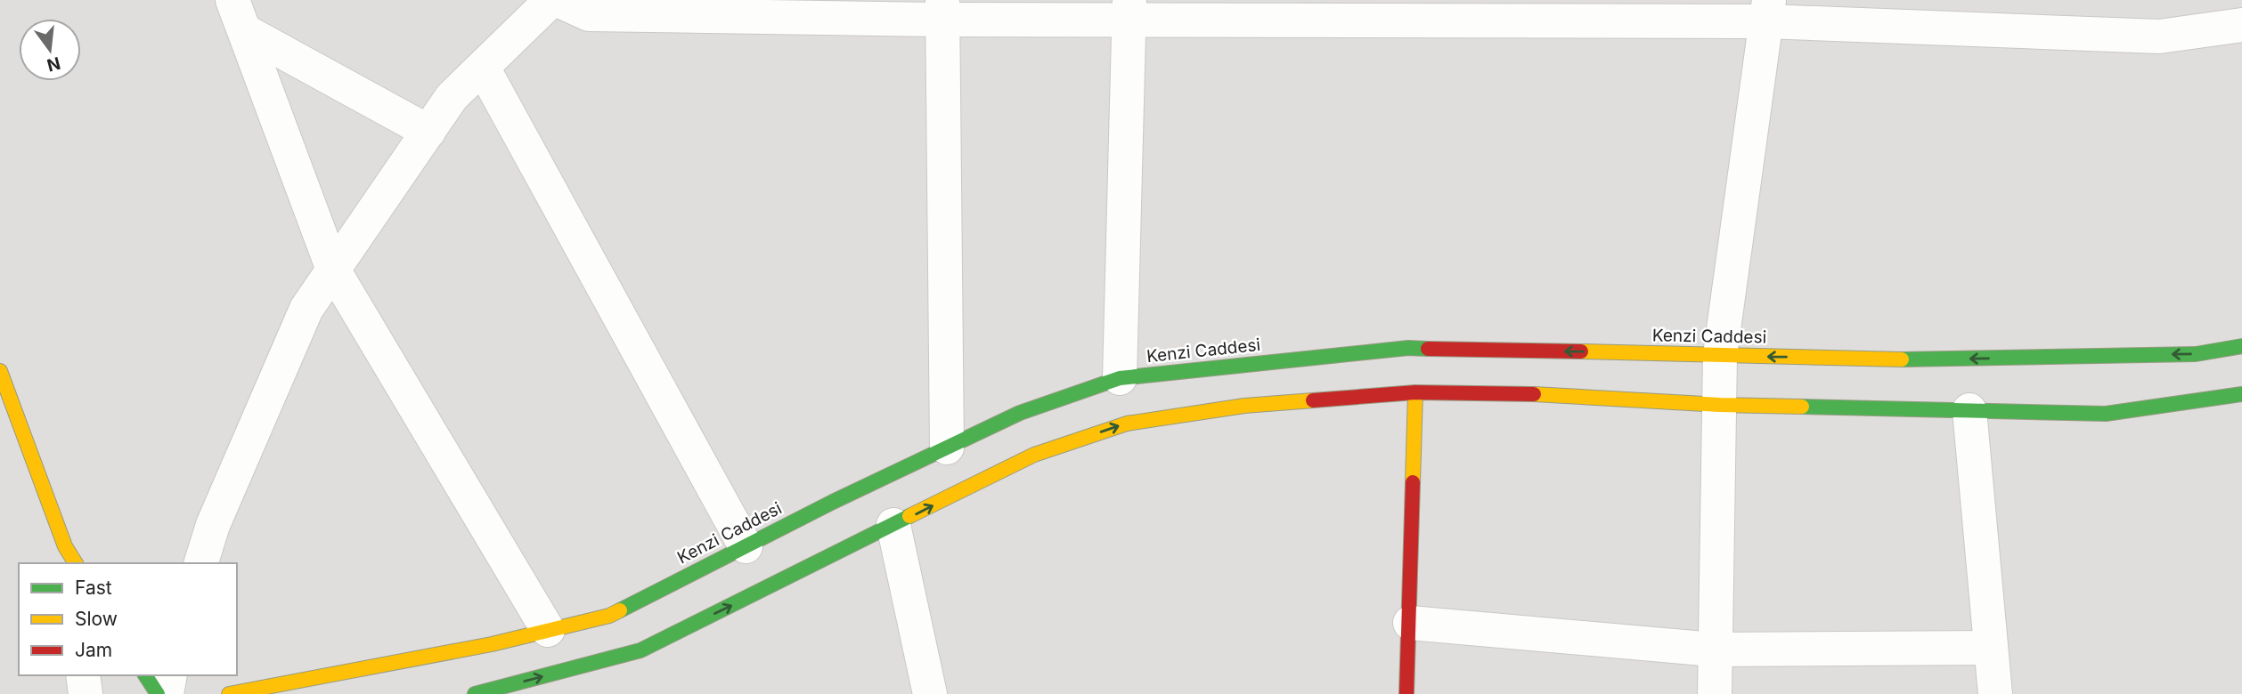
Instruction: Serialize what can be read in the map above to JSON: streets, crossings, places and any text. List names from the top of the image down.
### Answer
{
  "streets": {
    "main road": ["Kenzi Caddesi"]
  },
  "legend": ["Fast", "Slow", "Jam"],
  "north": "bottom"
}
